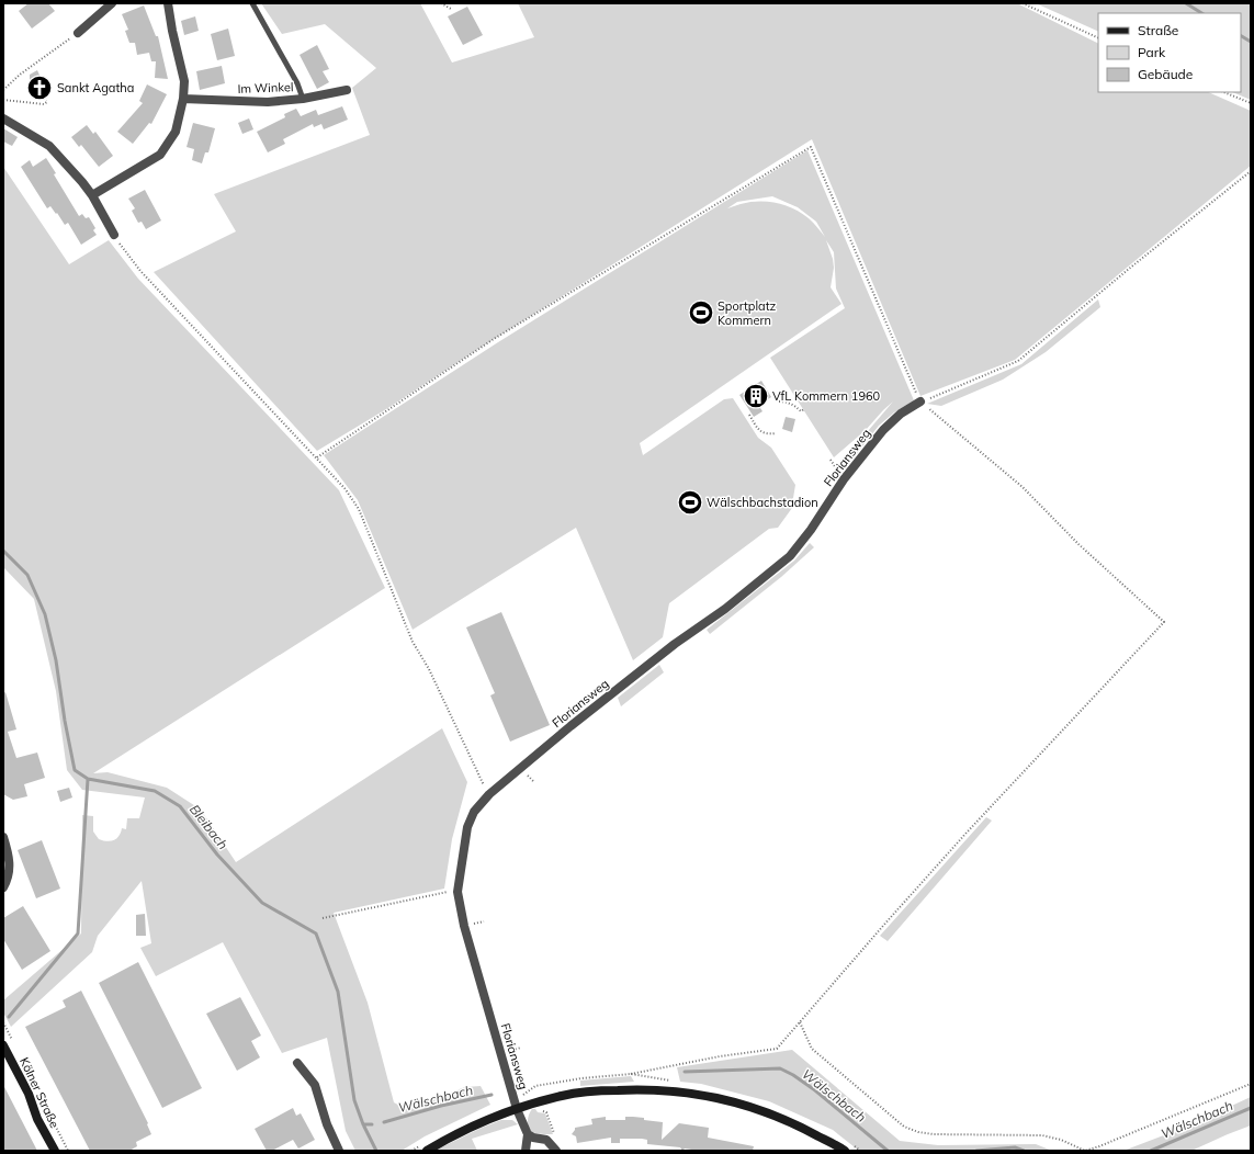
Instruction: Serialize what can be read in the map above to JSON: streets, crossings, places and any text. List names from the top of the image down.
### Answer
{
  "streets": {
    "street": ["Im Winkel", "Floriansweg", "Kölner Straße"]
  },
  "water": ["Bleibach", "Wälschbach"],
  "places": {
    "church": ["Sankt Agatha"],
    "sports": ["Sportplatz Kommern", "Wälschbachstadion"],
    "building": ["VfL Kommern 1960"]
  },
  "legend": ["Straße", "Park", "Gebäude"]
}
